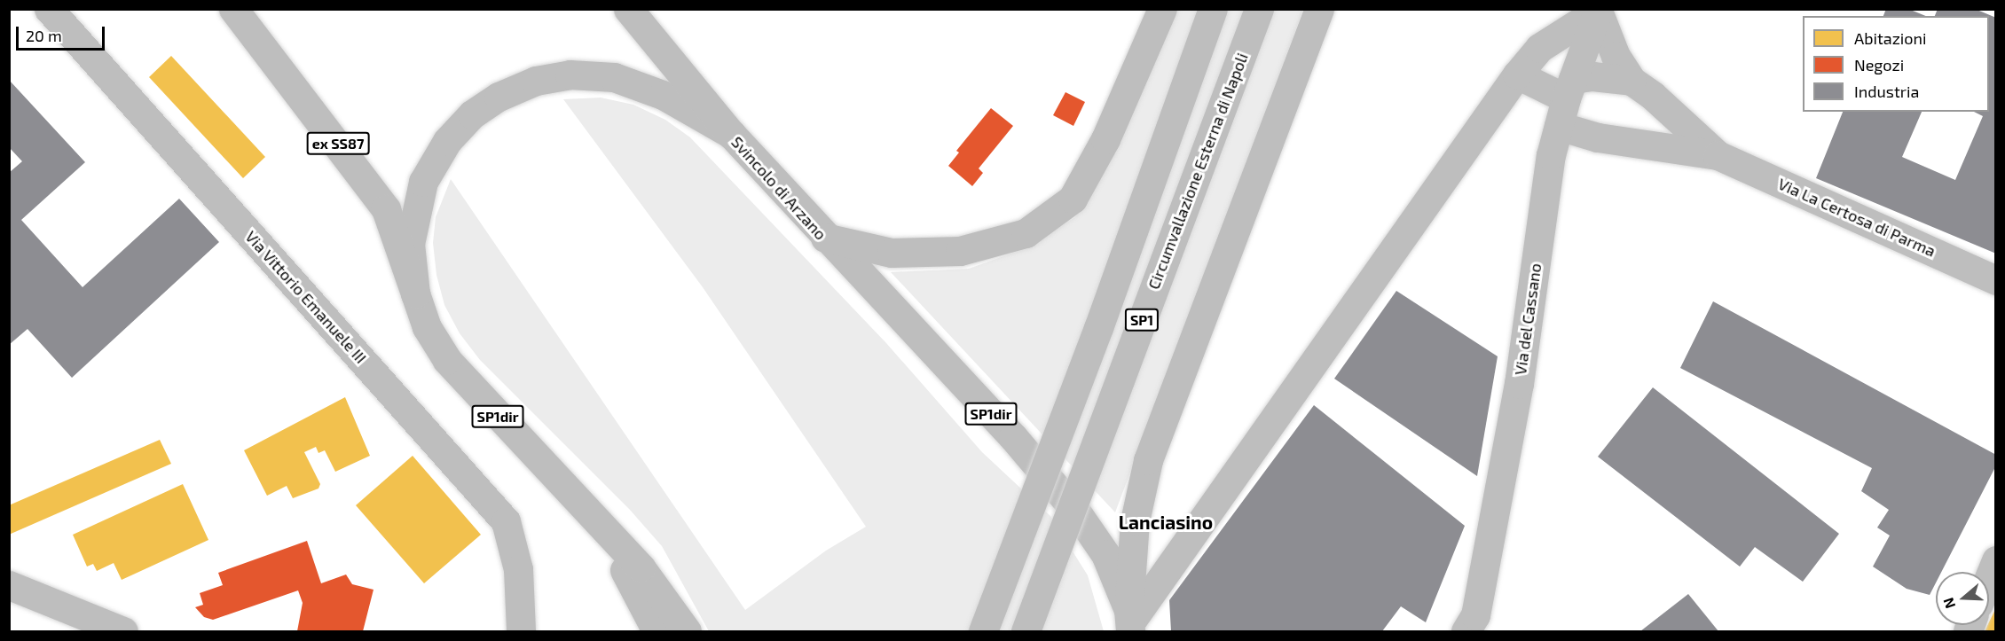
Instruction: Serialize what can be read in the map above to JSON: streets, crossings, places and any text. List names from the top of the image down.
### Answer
{
  "streets": {
    "main road": [
      "ex SS87",
      "Circumvallazione Esterna di Napoli",
      "Svincolo di Arzano",
      "Via La Certosa di Parma",
      "Via Vittorio Emanuele III",
      "Via del Cassano",
      "SP1",
      "SP1dir"
    ]
  },
  "crossings": [
    ["ex SS87", "Svincolo di Arzano"],
    ["Via La Certosa di Parma", "Via del Cassano"]
  ],
  "districts": ["Lanciasino"],
  "legend": ["Abitazioni", "Negozi", "Industria"],
  "scale_bar": "20 m",
  "north": "left"
}
